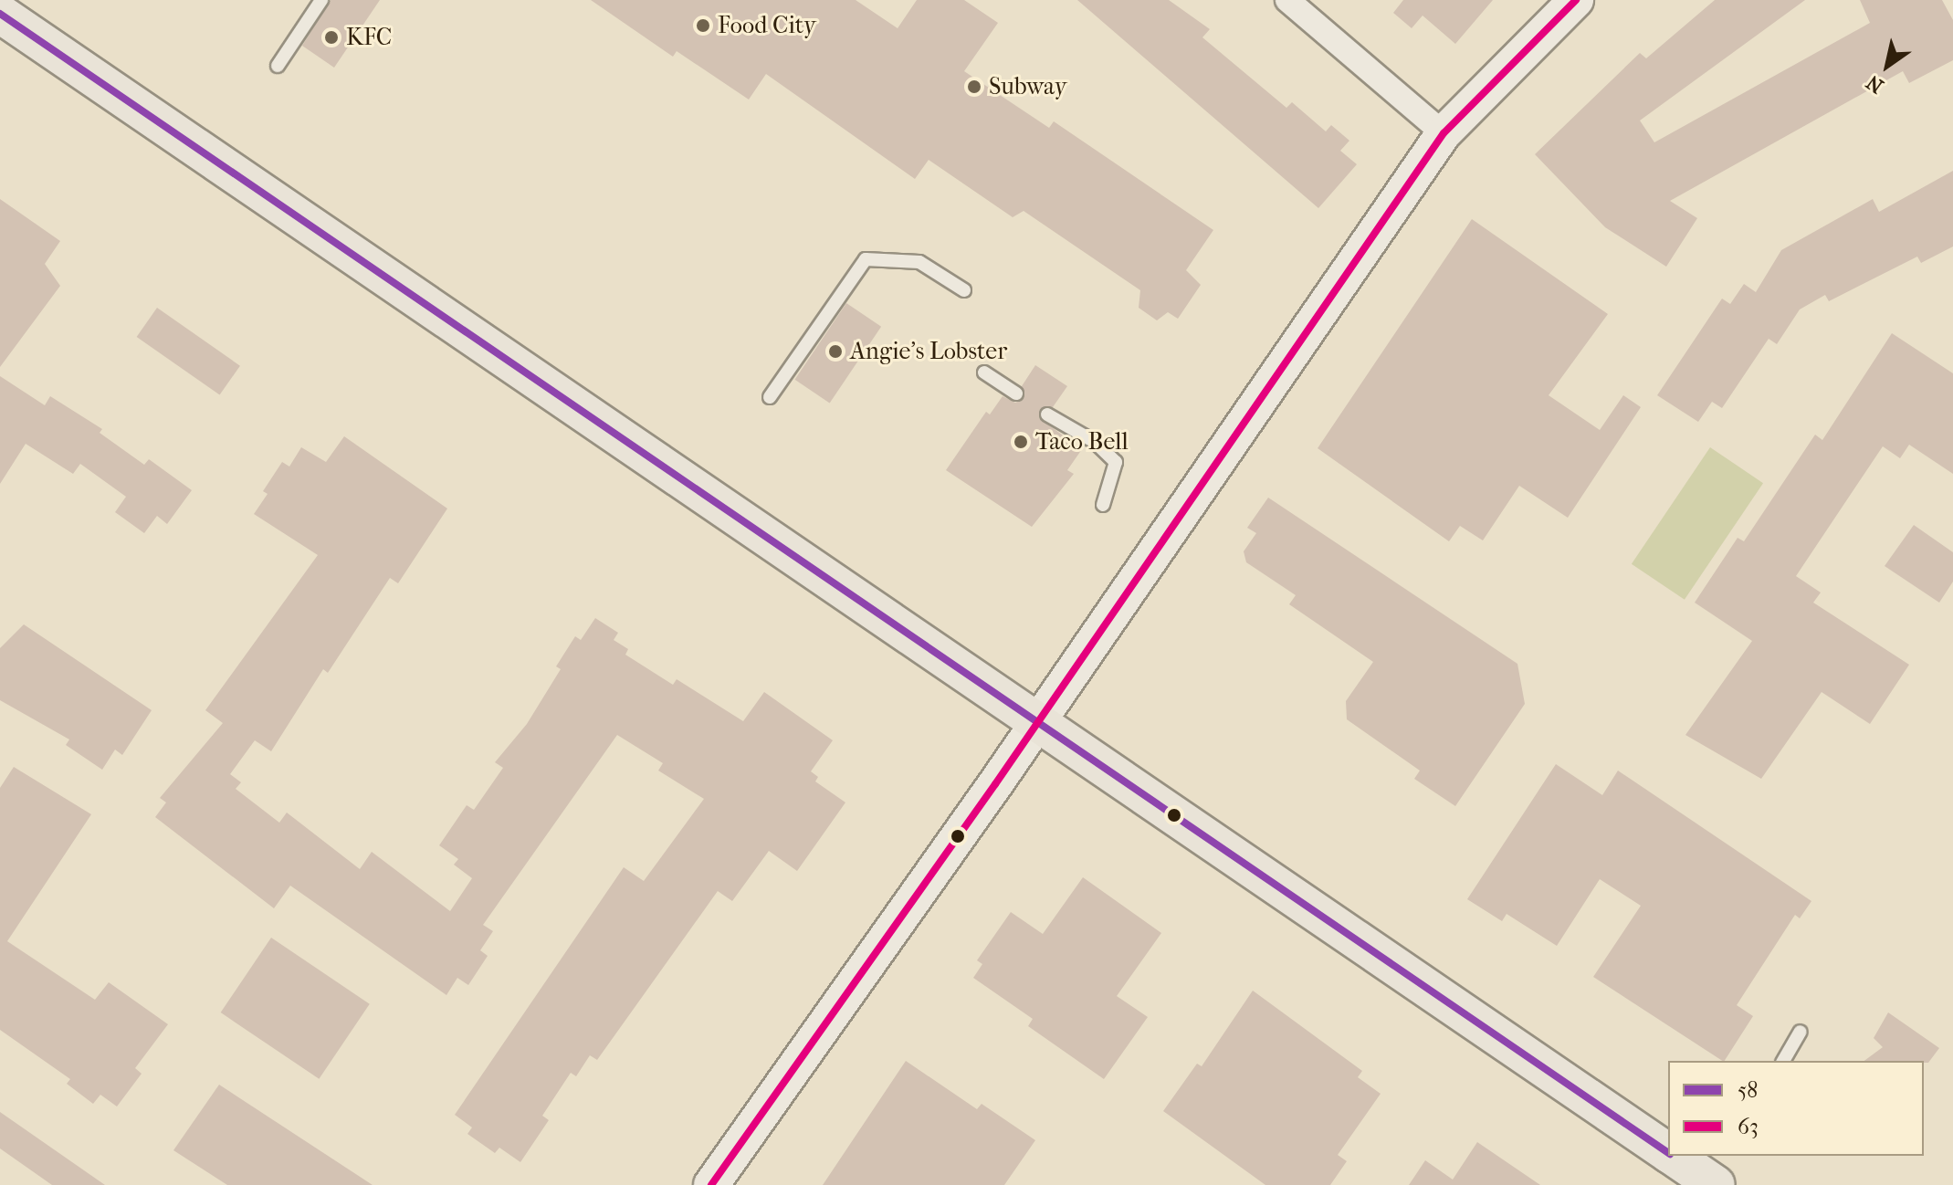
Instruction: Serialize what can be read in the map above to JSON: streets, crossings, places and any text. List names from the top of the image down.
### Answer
{
  "places": [
    "Food City",
    "KFC",
    "Subway",
    "Angie's Lobster",
    "Taco Bell"
  ],
  "lines": ["transit line 63", "transit line 58"],
  "legend": ["58", "63"],
  "north": "bottom left"
}
